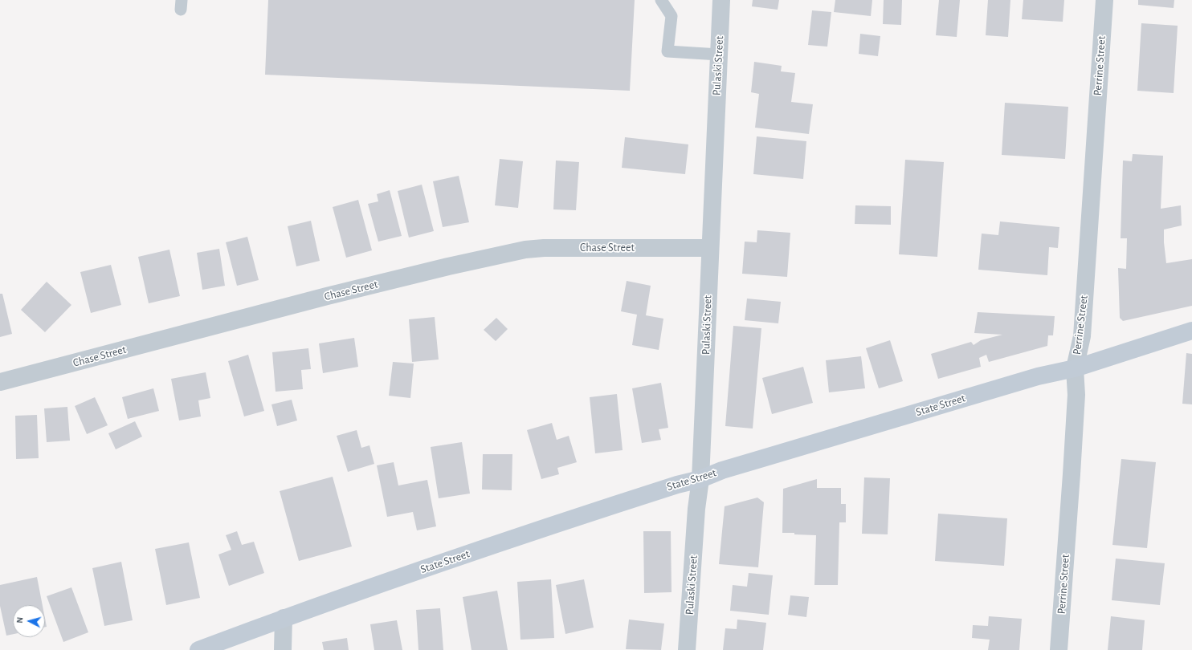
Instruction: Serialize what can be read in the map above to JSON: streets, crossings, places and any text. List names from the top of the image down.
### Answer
{
  "streets": {
    "main road": ["State Street"],
    "street": ["Pulaski Street", "Perrine Street", "Chase Street"]
  },
  "crossings": [
    ["Pulaski Street", "Chase Street"],
    ["Pulaski Street", "State Street"],
    ["Perrine Street", "State Street"]
  ],
  "north": "left"
}
